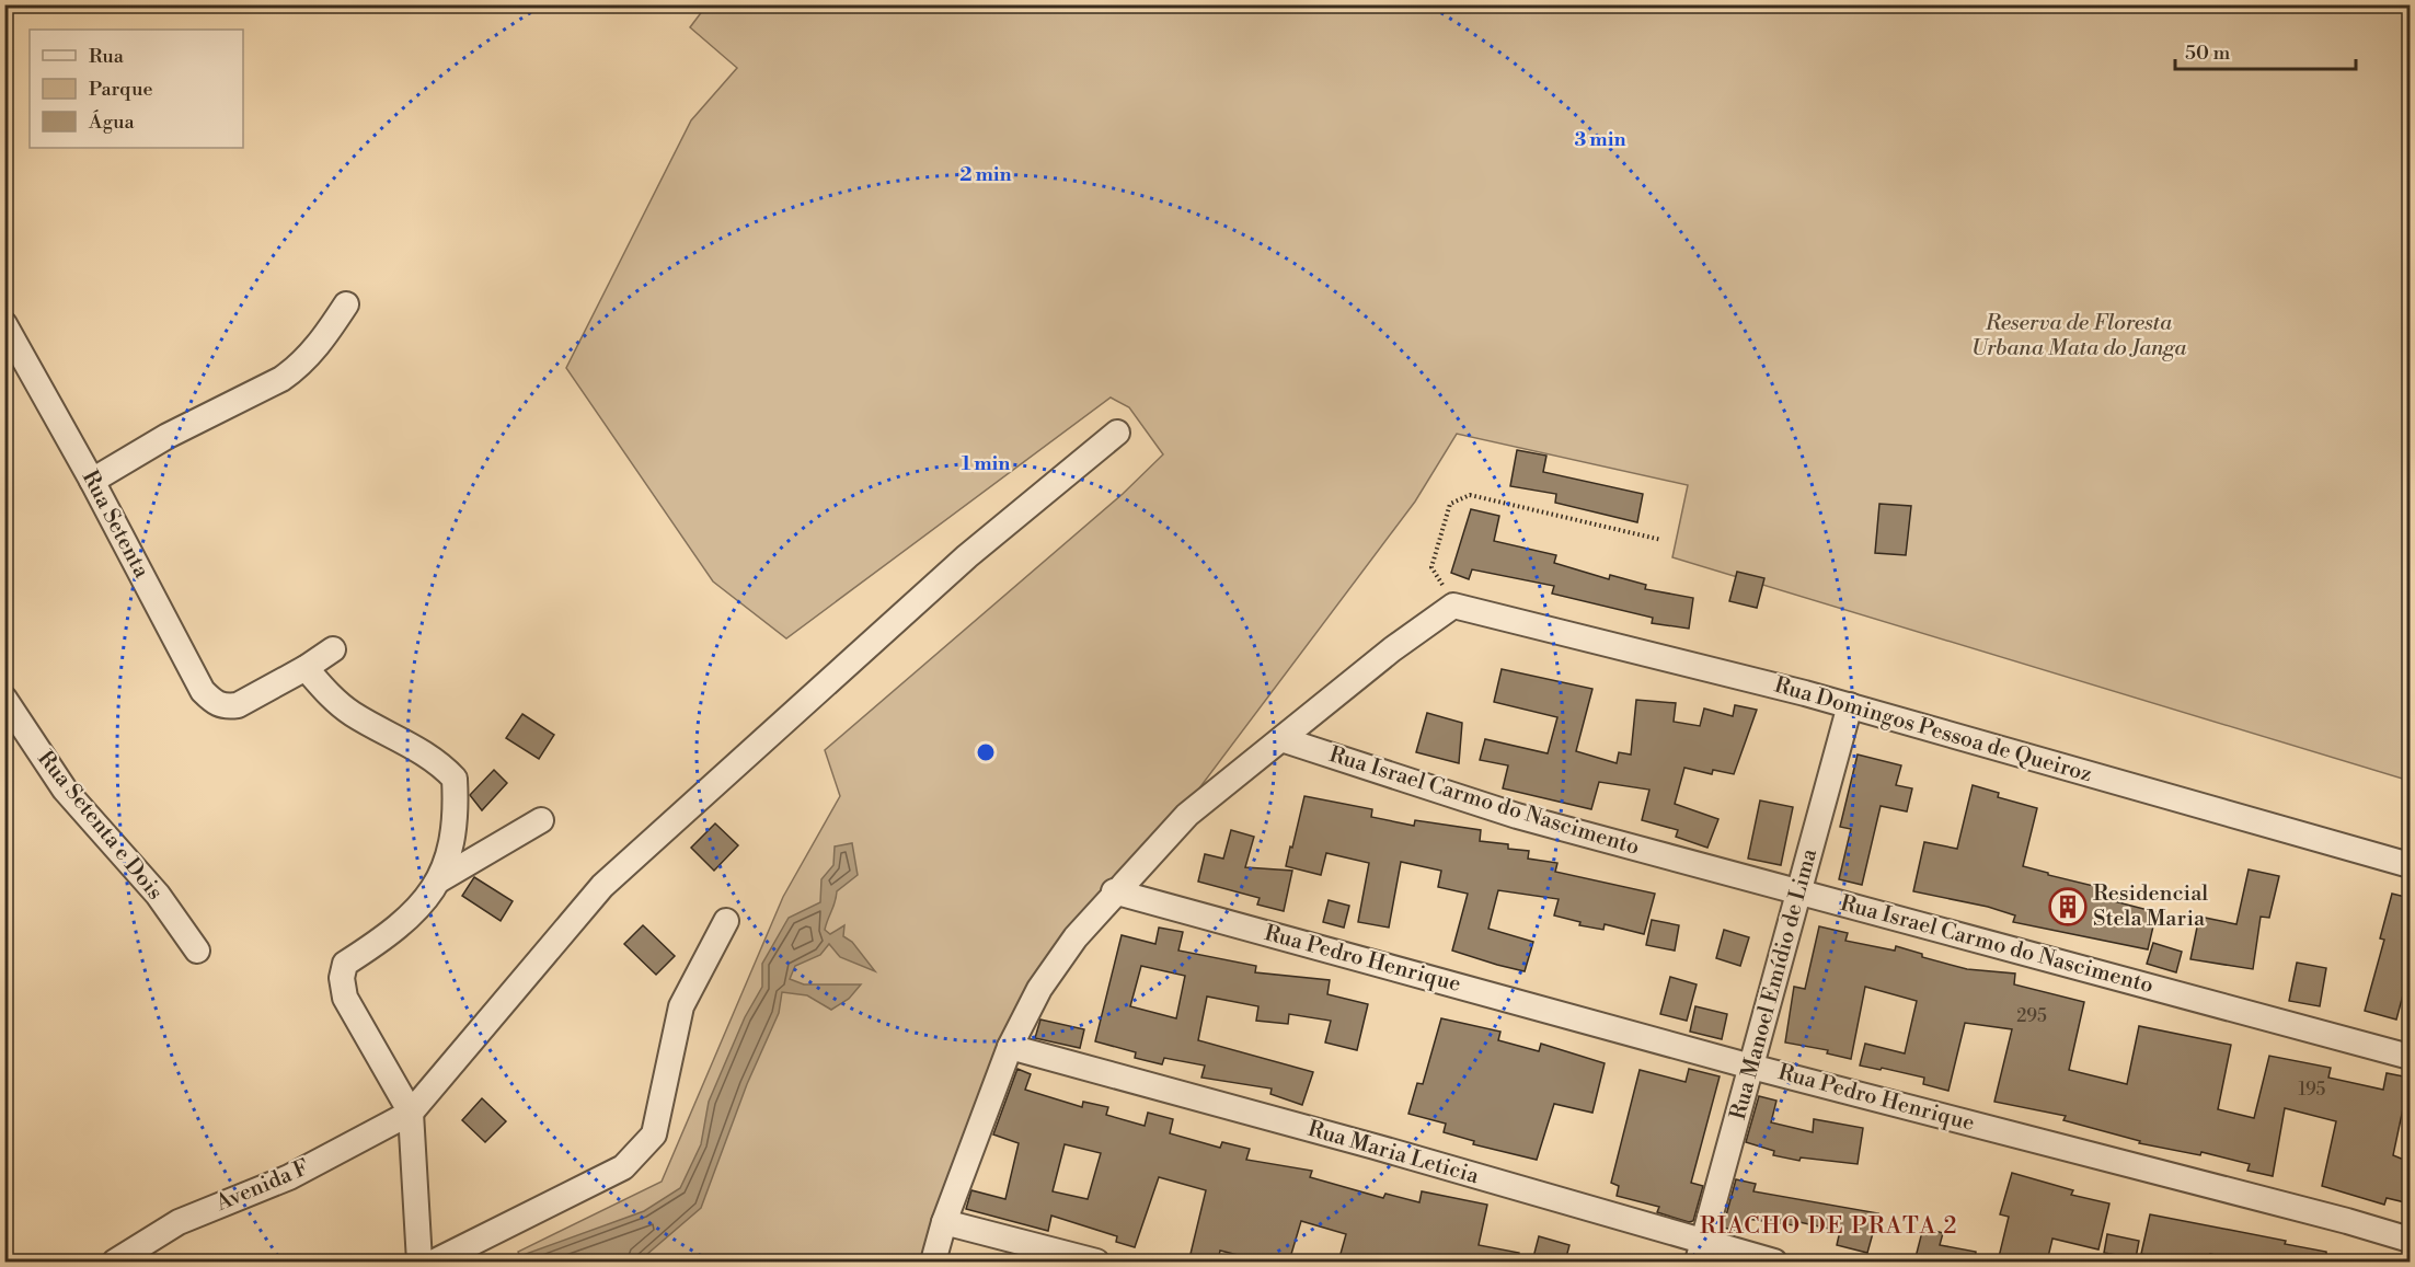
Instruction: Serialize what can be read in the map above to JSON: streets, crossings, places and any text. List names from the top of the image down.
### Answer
{
  "streets": {
    "street": [
      "Rua Setenta",
      "Rua Domingos Pessoa de Queiroz",
      "Rua Israel Carmo do Nascimento",
      "Rua Setenta e Dois",
      "Rua Pedro Henrique",
      "Rua Manoel Emídio de Lima",
      "Rua Maria Leticia",
      "Avenida F"
    ]
  },
  "crossings": [
    ["Rua Domingos Pessoa de Queiroz", "Rua Manoel Emídio de Lima"],
    ["Rua Israel Carmo do Nascimento", "Rua Manoel Emídio de Lima"],
    ["Rua Pedro Henrique", "Rua Manoel Emídio de Lima"],
    ["Rua Manoel Emídio de Lima", "Rua Maria Leticia"]
  ],
  "districts": ["RIACHO DE PRATA 2"],
  "parks": ["Reserva de Floresta Urbana Mata do Janga"],
  "places": {
    "building": ["Residencial Stela Maria"]
  },
  "house_numbers": ["295", "195"],
  "legend": ["Rua", "Parque", "Água"],
  "scale_bar": "50 m",
  "rings": ["3 min", "2 min", "1 min"]
}
